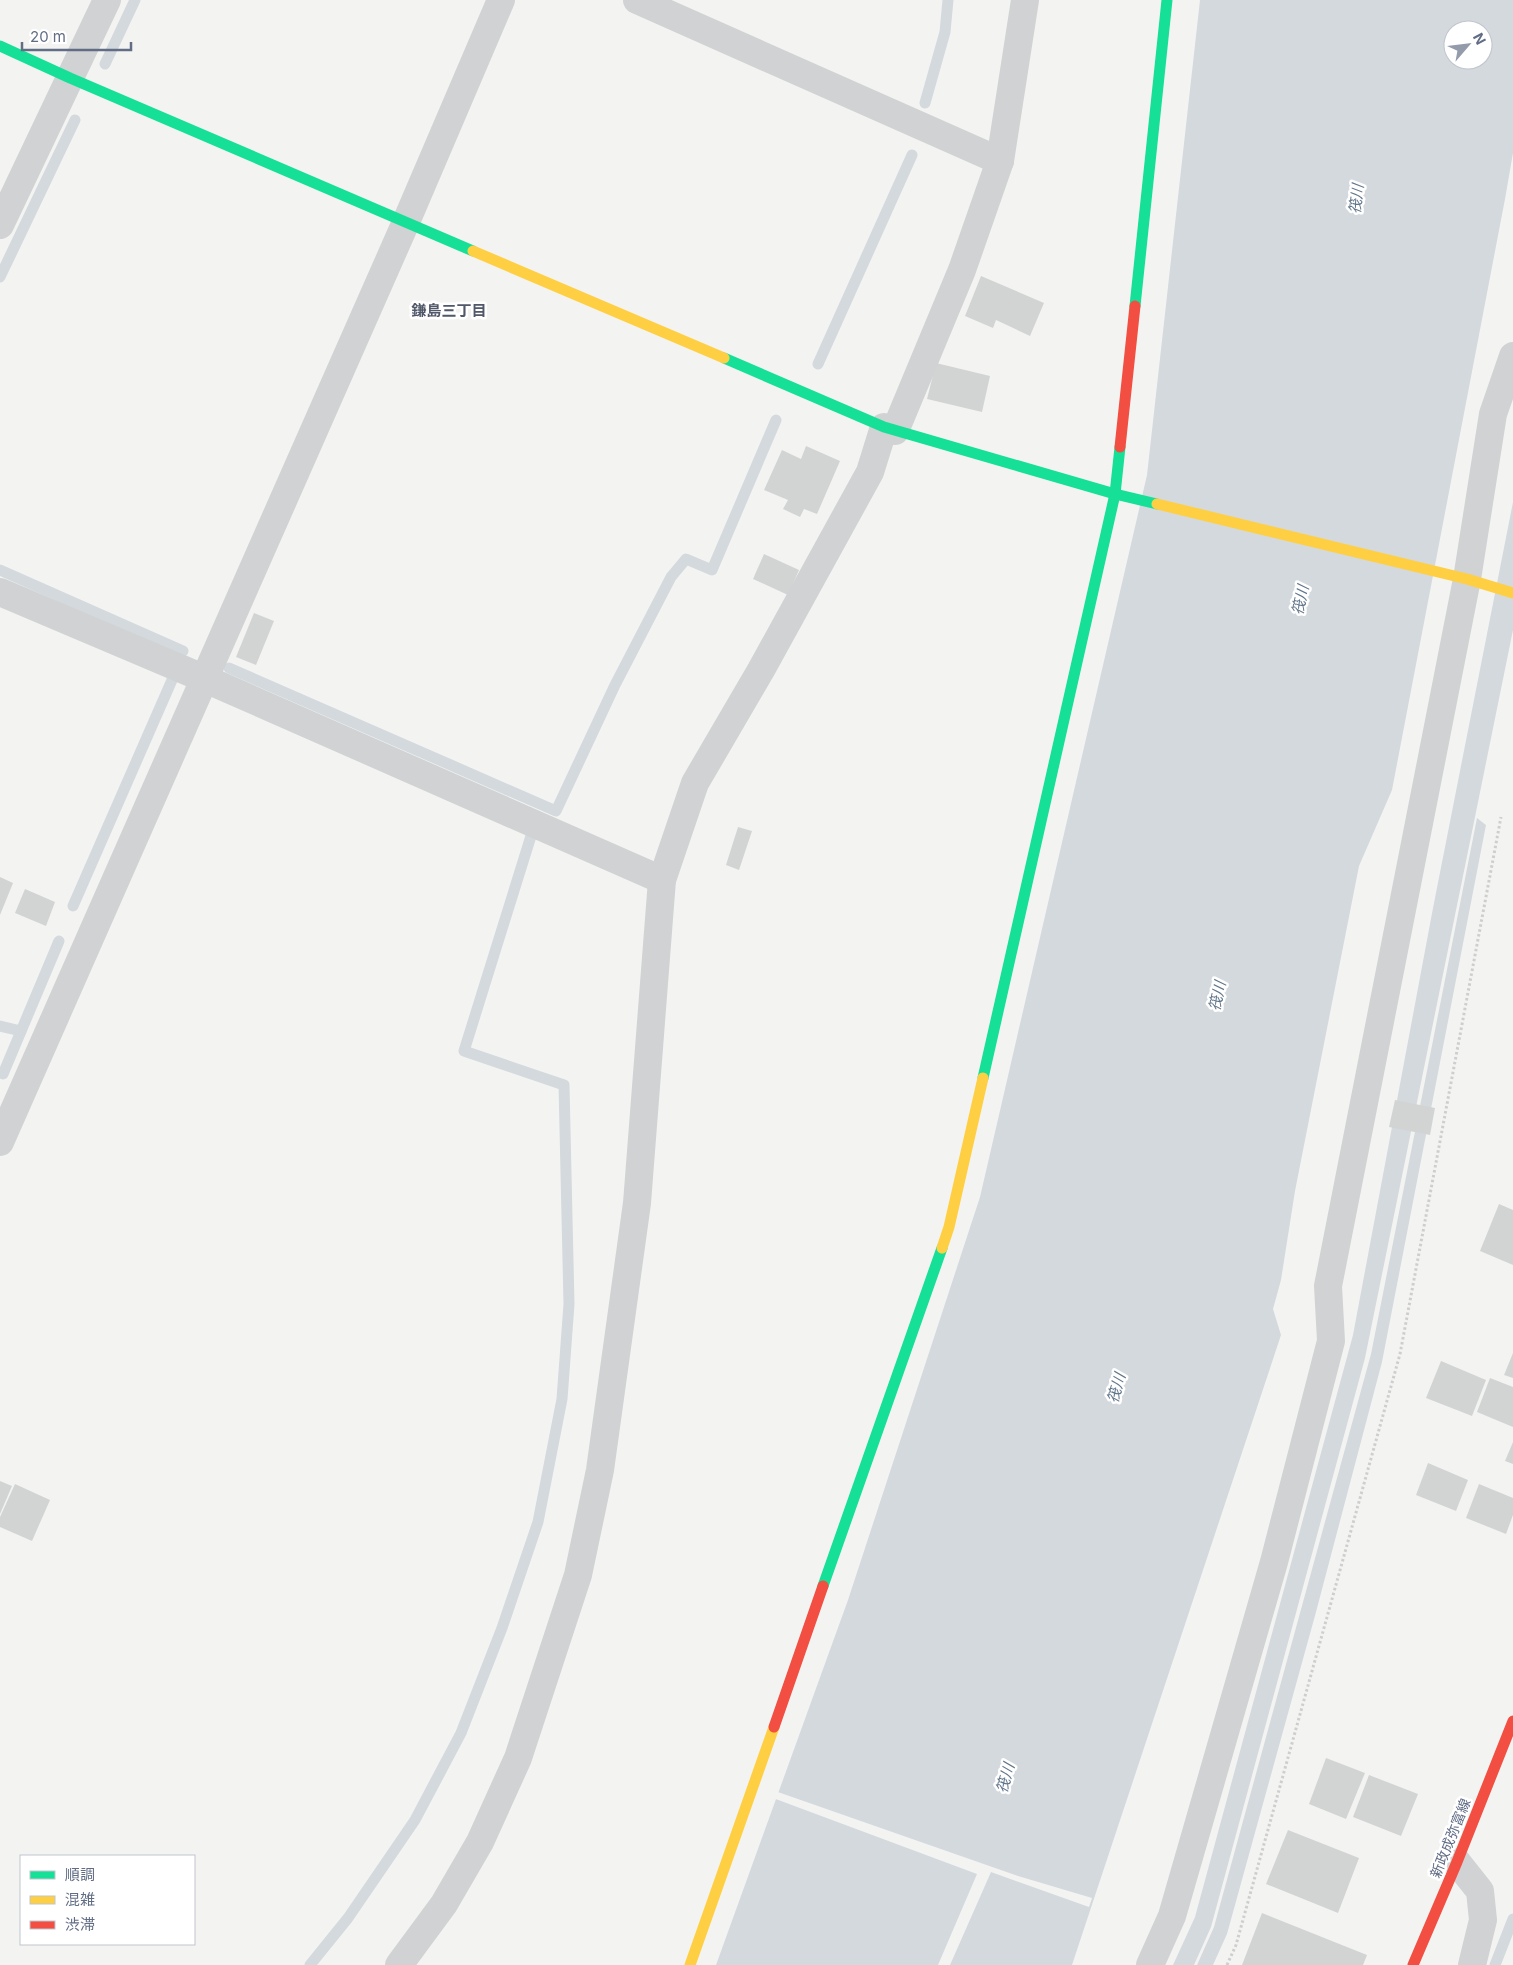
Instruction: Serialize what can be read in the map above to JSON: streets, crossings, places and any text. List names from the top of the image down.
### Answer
{
  "streets": {
    "street": ["新政成弥富線"]
  },
  "districts": ["鎌島三丁目"],
  "water": ["筏川"],
  "legend": ["順調", "混雑", "渋滞"],
  "scale_bar": "20 m",
  "north": "top right"
}
